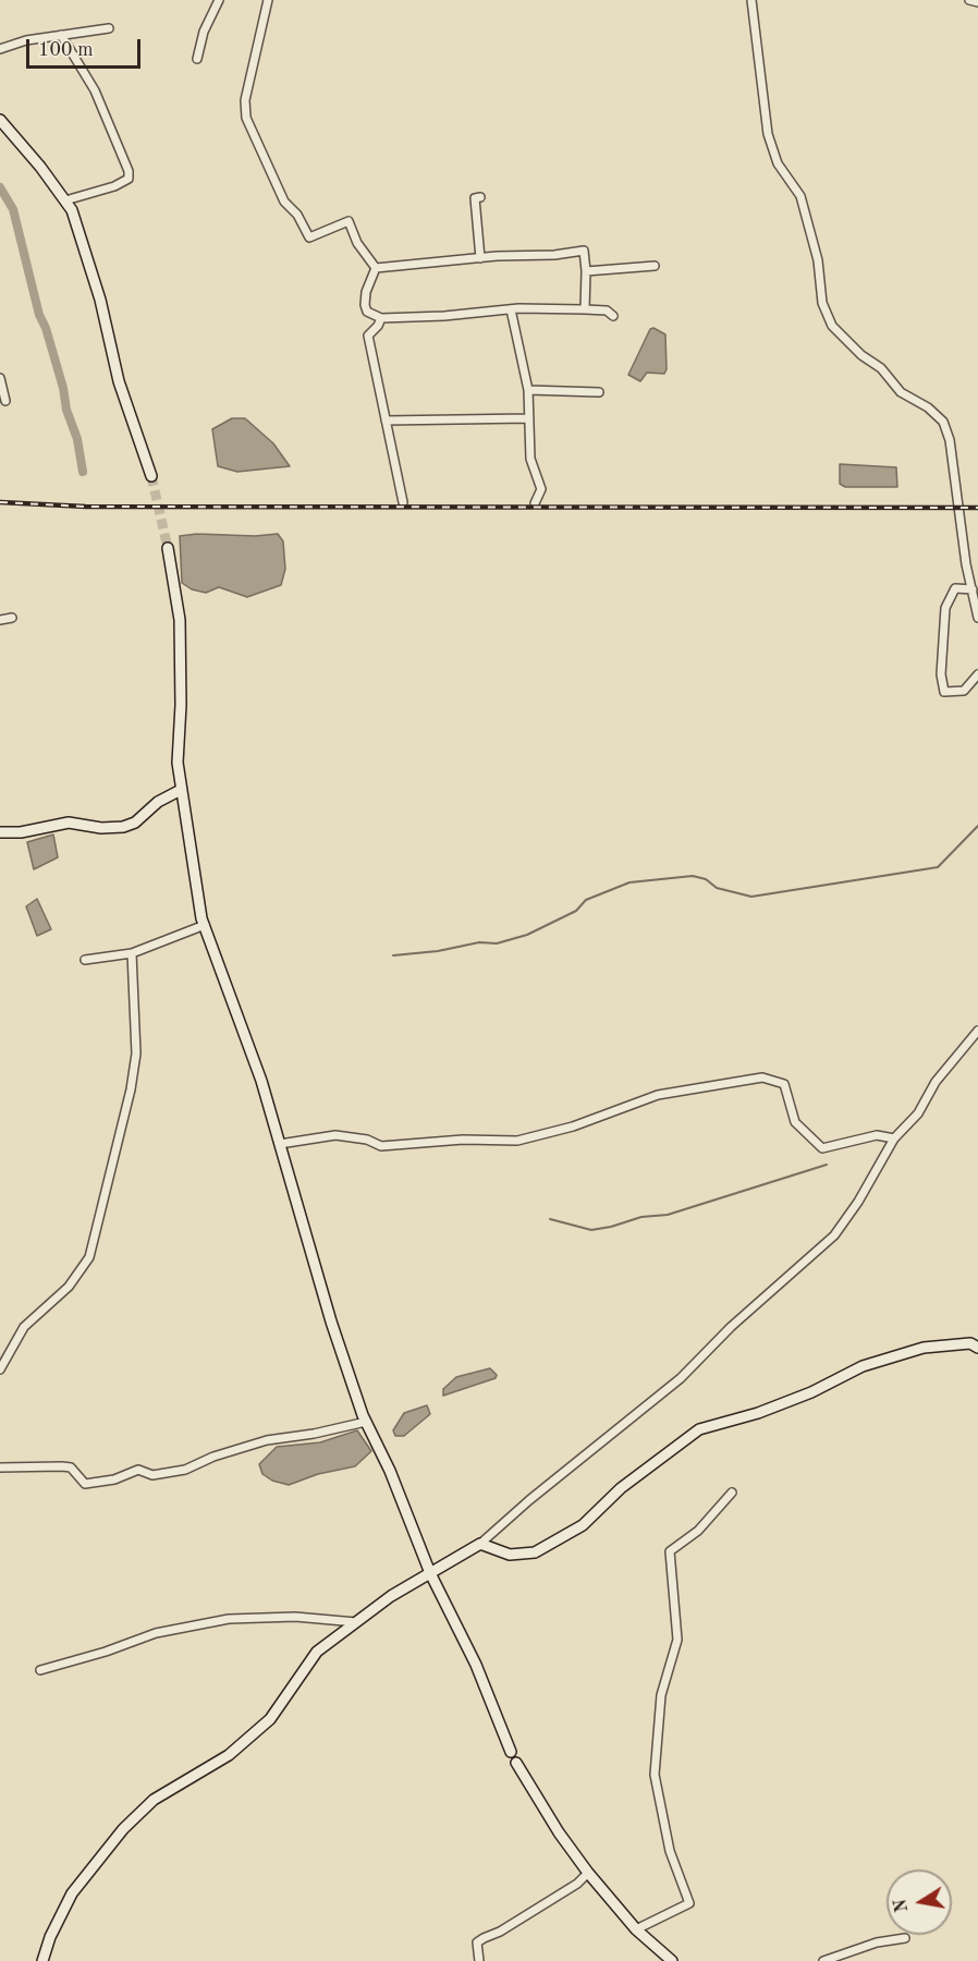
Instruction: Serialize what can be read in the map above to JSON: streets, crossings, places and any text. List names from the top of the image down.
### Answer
{
  "scale_bar": "100 m",
  "north": "left"
}
